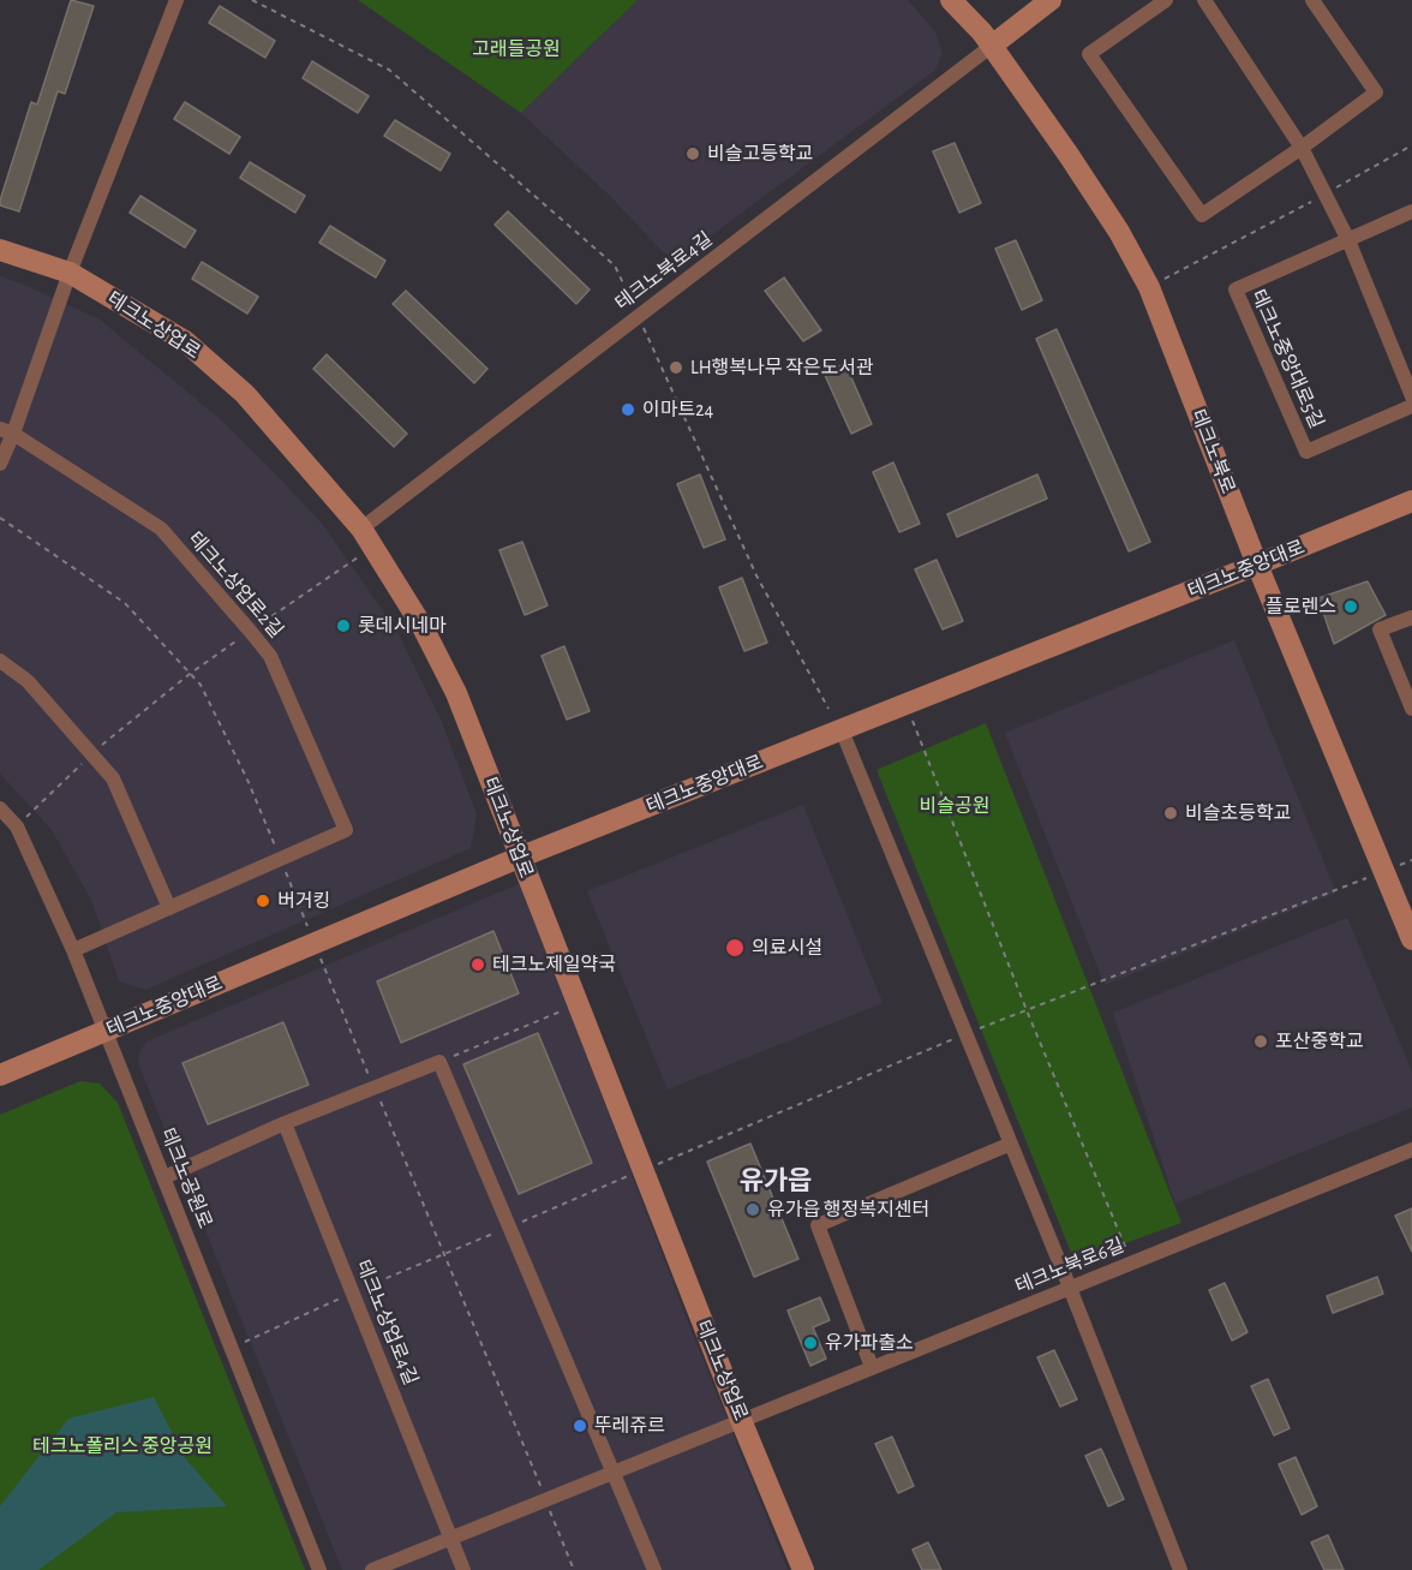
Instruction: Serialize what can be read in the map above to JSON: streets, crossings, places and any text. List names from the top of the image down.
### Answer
{
  "streets": {
    "main road": ["테크노상업로", "테크노북로", "테크노중앙대로"],
    "street": [
      "테크노북로4길",
      "테크노중앙대로5길",
      "테크노상업로2길",
      "테크노공원로",
      "테크노북로6길",
      "테크노상업로4길"
    ]
  },
  "crossings": [
    ["테크노북로4길", "테크노상업로"],
    ["테크노북로4길", "테크노북로"],
    ["테크노상업로", "테크노중앙대로"],
    ["테크노상업로", "테크노북로6길"],
    ["테크노북로", "테크노중앙대로"],
    ["테크노중앙대로", "테크노공원로"]
  ],
  "districts": ["유가읍"],
  "parks": ["고래들공원", "비슬공원", "테크노폴리스 중앙공원"],
  "places": [
    "비슬고등학교",
    "LH행복나무 작은도서관",
    "이마트24",
    "플로렌스",
    "롯데시네마",
    "비슬초등학교",
    "버거킹",
    "의료시설",
    "테크노제일약국",
    "포산중학교",
    "유가읍 행정복지센터",
    "유가파출소",
    "뚜레쥬르"
  ]
}
